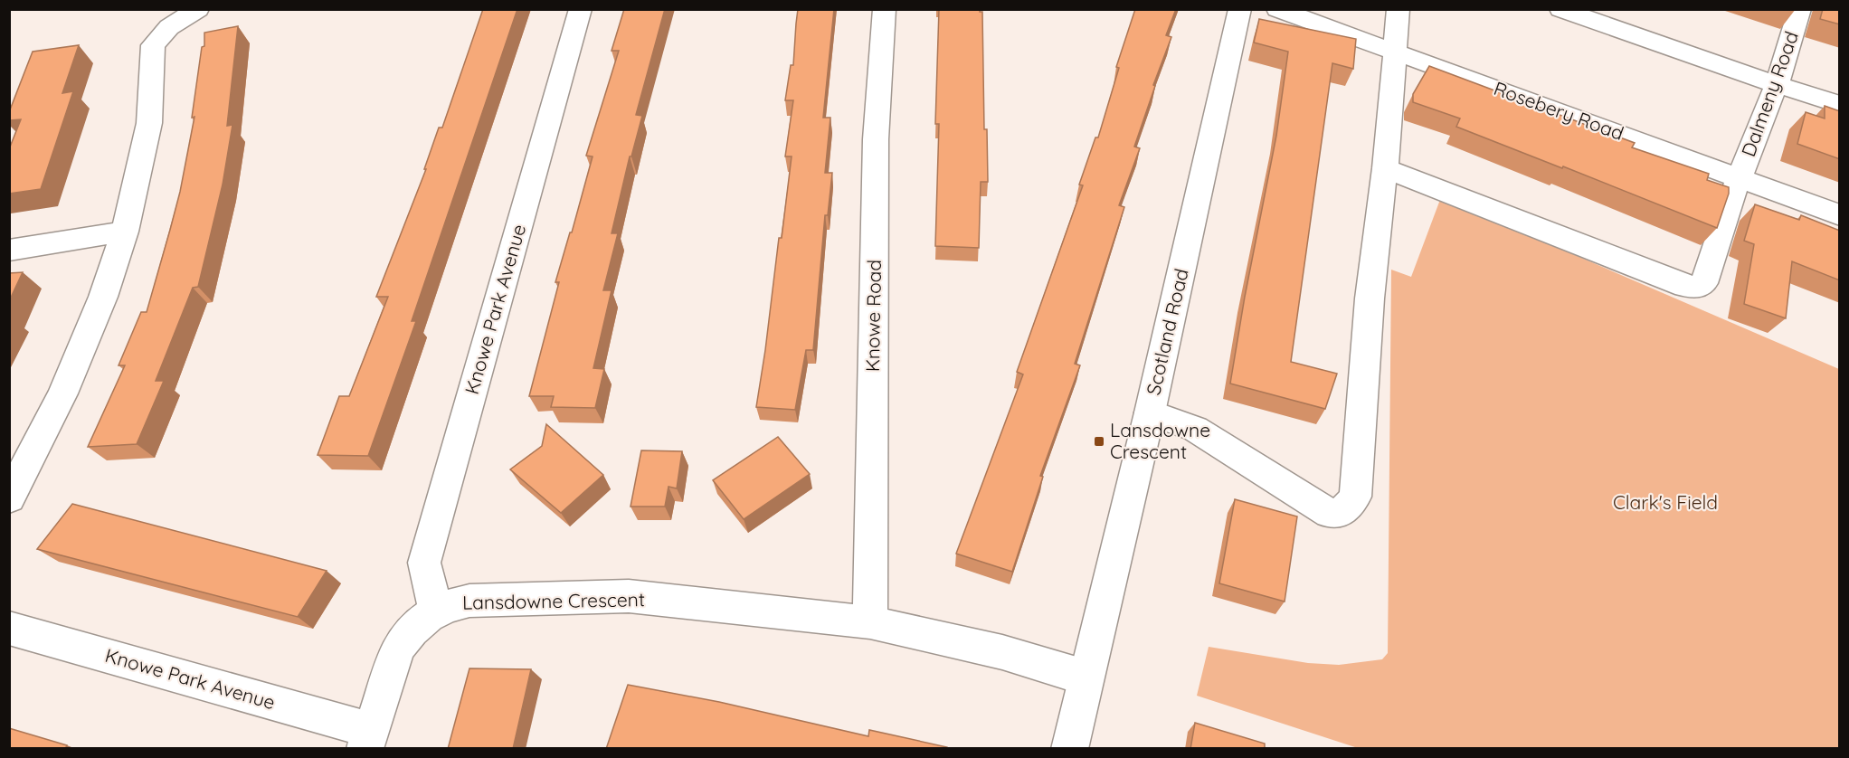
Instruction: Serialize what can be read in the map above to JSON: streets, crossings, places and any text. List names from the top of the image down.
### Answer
{
  "streets": {
    "street": [
      "Dalmeny Road",
      "Rosebery Road",
      "Knowe Park Avenue",
      "Knowe Road",
      "Scotland Road",
      "Lansdowne Crescent"
    ]
  },
  "crossings": [
    ["Dalmeny Road", "Rosebery Road"],
    ["Knowe Park Avenue", "Lansdowne Crescent"],
    ["Knowe Road", "Lansdowne Crescent"],
    ["Scotland Road", "Lansdowne Crescent"]
  ],
  "parks": ["Clark's Field"],
  "places": {
    "transit": ["Lansdowne Crescent"]
  }
}
